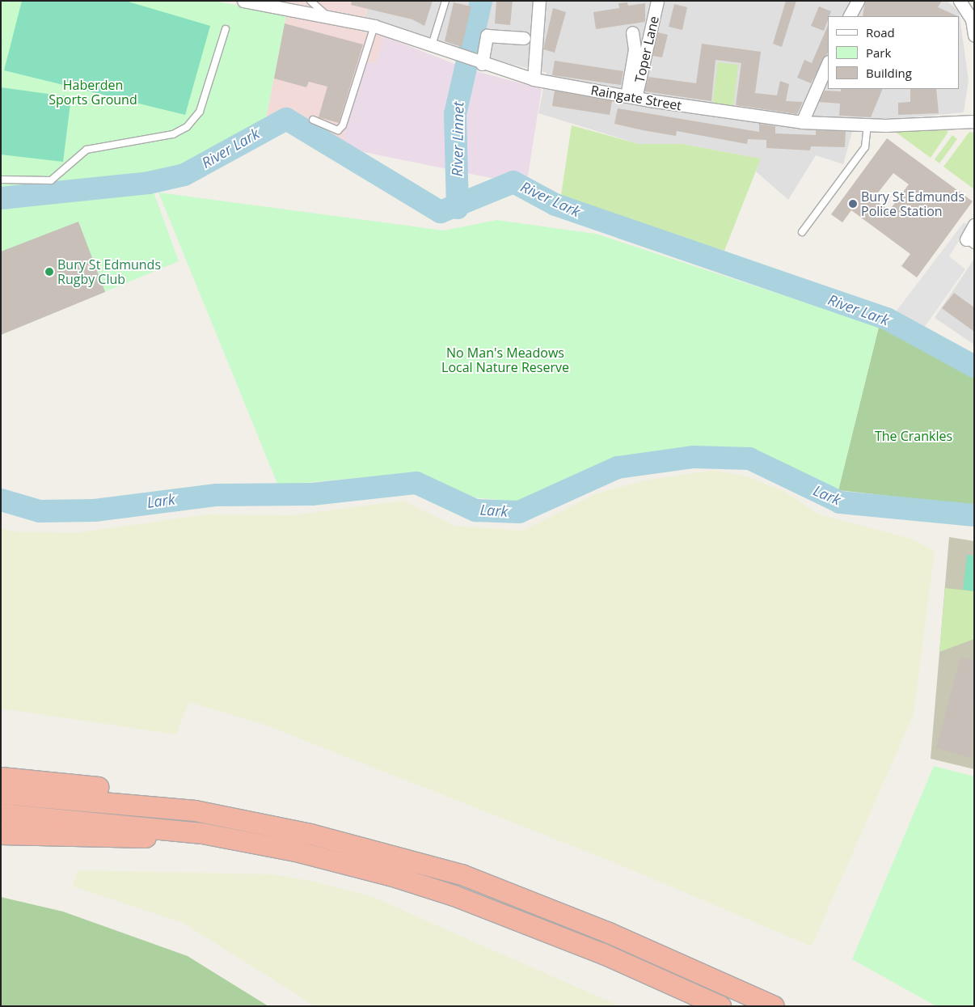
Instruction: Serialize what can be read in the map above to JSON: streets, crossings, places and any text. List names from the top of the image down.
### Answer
{
  "streets": {
    "street": ["Toper Lane", "Raingate Street"]
  },
  "crossings": [
    ["Toper Lane", "Raingate Street"]
  ],
  "water": ["River Linnet", "River Lark", "Lark"],
  "parks": ["Haberden Sports Ground", "No Man's Meadows Local Nature Reserve", "The Crankles"],
  "places": ["Bury St Edmunds Police Station", "Bury St Edmunds Rugby Club"],
  "legend": ["Road", "Park", "Building"]
}
